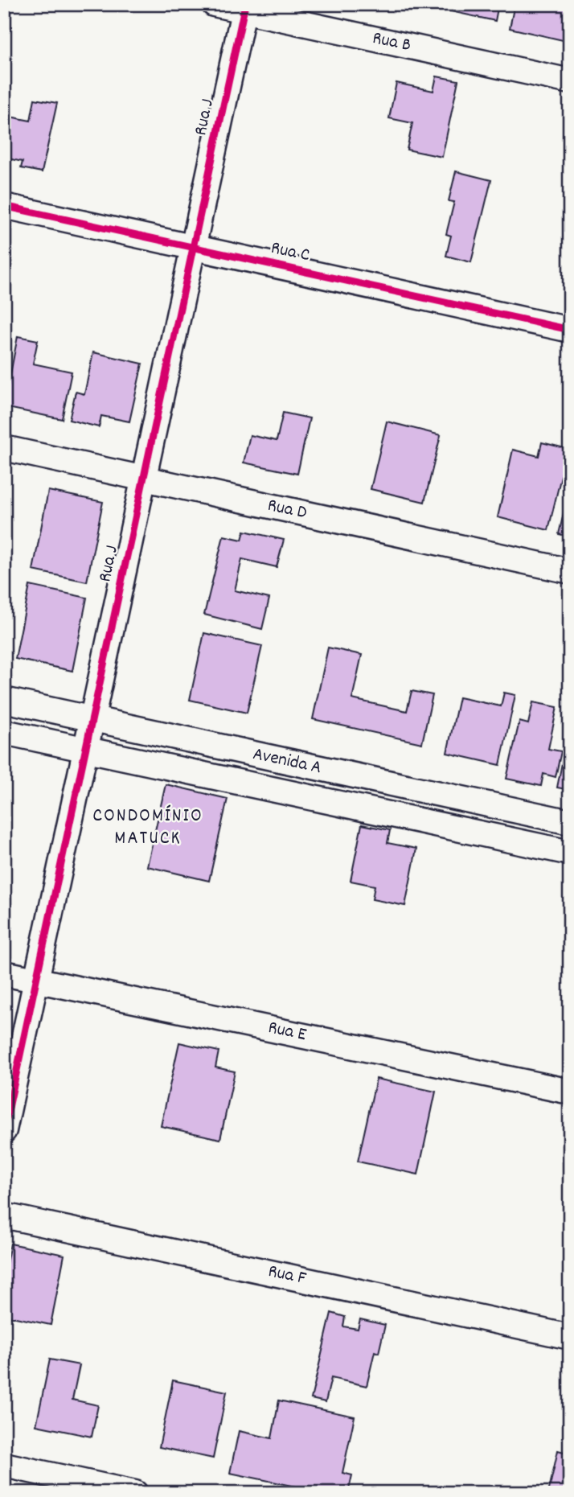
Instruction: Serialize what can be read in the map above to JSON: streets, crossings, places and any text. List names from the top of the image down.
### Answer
{
  "streets": {
    "street": [
      "Rua B",
      "Rua J",
      "Rua C",
      "Rua D",
      "Avenida A",
      "Rua E",
      "Rua F"
    ]
  },
  "crossings": [
    ["Rua B", "Rua J"],
    ["Rua J", "Rua C"],
    ["Rua J", "Rua D"],
    ["Rua J", "Avenida A"],
    ["Rua J", "Rua E"]
  ],
  "districts": ["CONDOMÍNIO MATUCK"]
}
